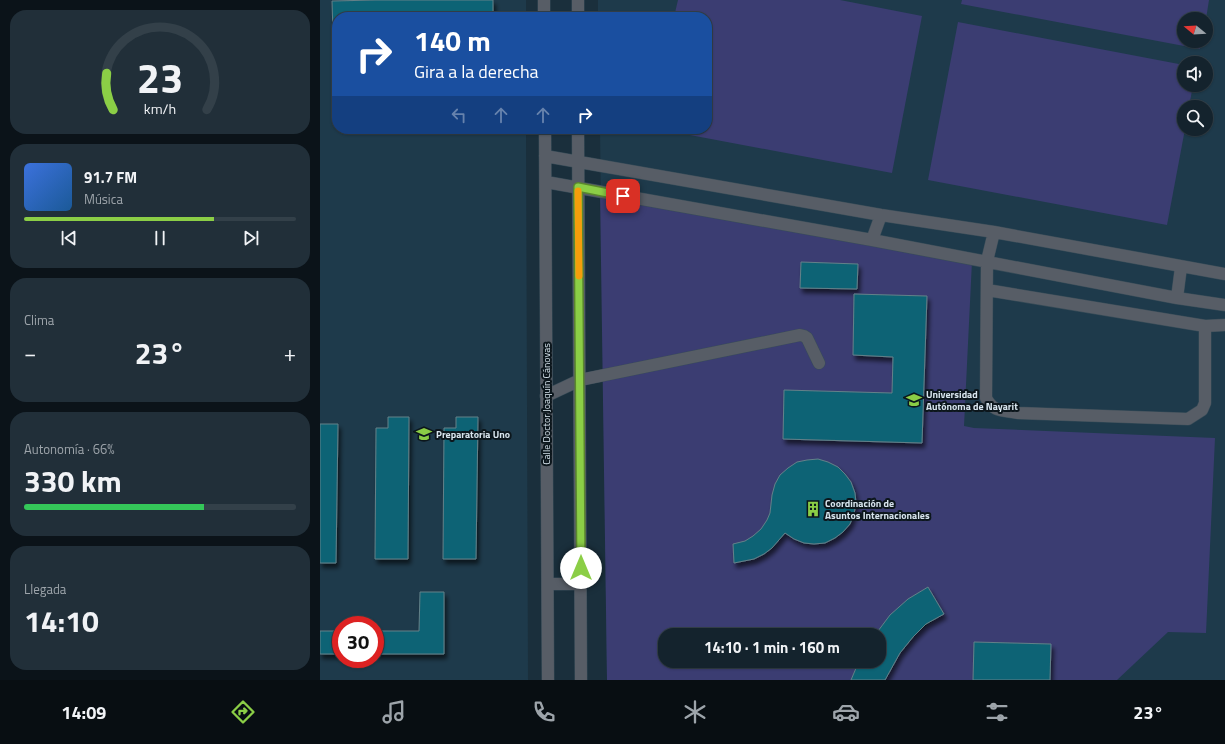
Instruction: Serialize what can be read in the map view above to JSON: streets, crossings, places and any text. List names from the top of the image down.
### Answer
{
  "streets": {
    "street": ["Calle Doctor Joaquín Cánovas"]
  },
  "places": {
    "school or university": ["Universidad Autónoma de Nayarit", "Preparatoria Uno"],
    "building": ["Coordinación de Asuntos Internacionales"]
  },
  "north": "left",
  "page": {
    "turn": ["140 m", "Gira a la derecha"],
    "song": ["91.7 FM", "Música"],
    "tile": [
      "Clima",
      ["Autonomía · 66%", "330 km"],
      ["Llegada", "14:10"]
    ],
    "heat": ["−", "23°", "+"],
    "limit": "30",
    "trip": "14:10 · 1 min · 160 m",
    "tabs": ["14:09", "23°"],
    "gauge": ["23", "km/h"]
  }
}
